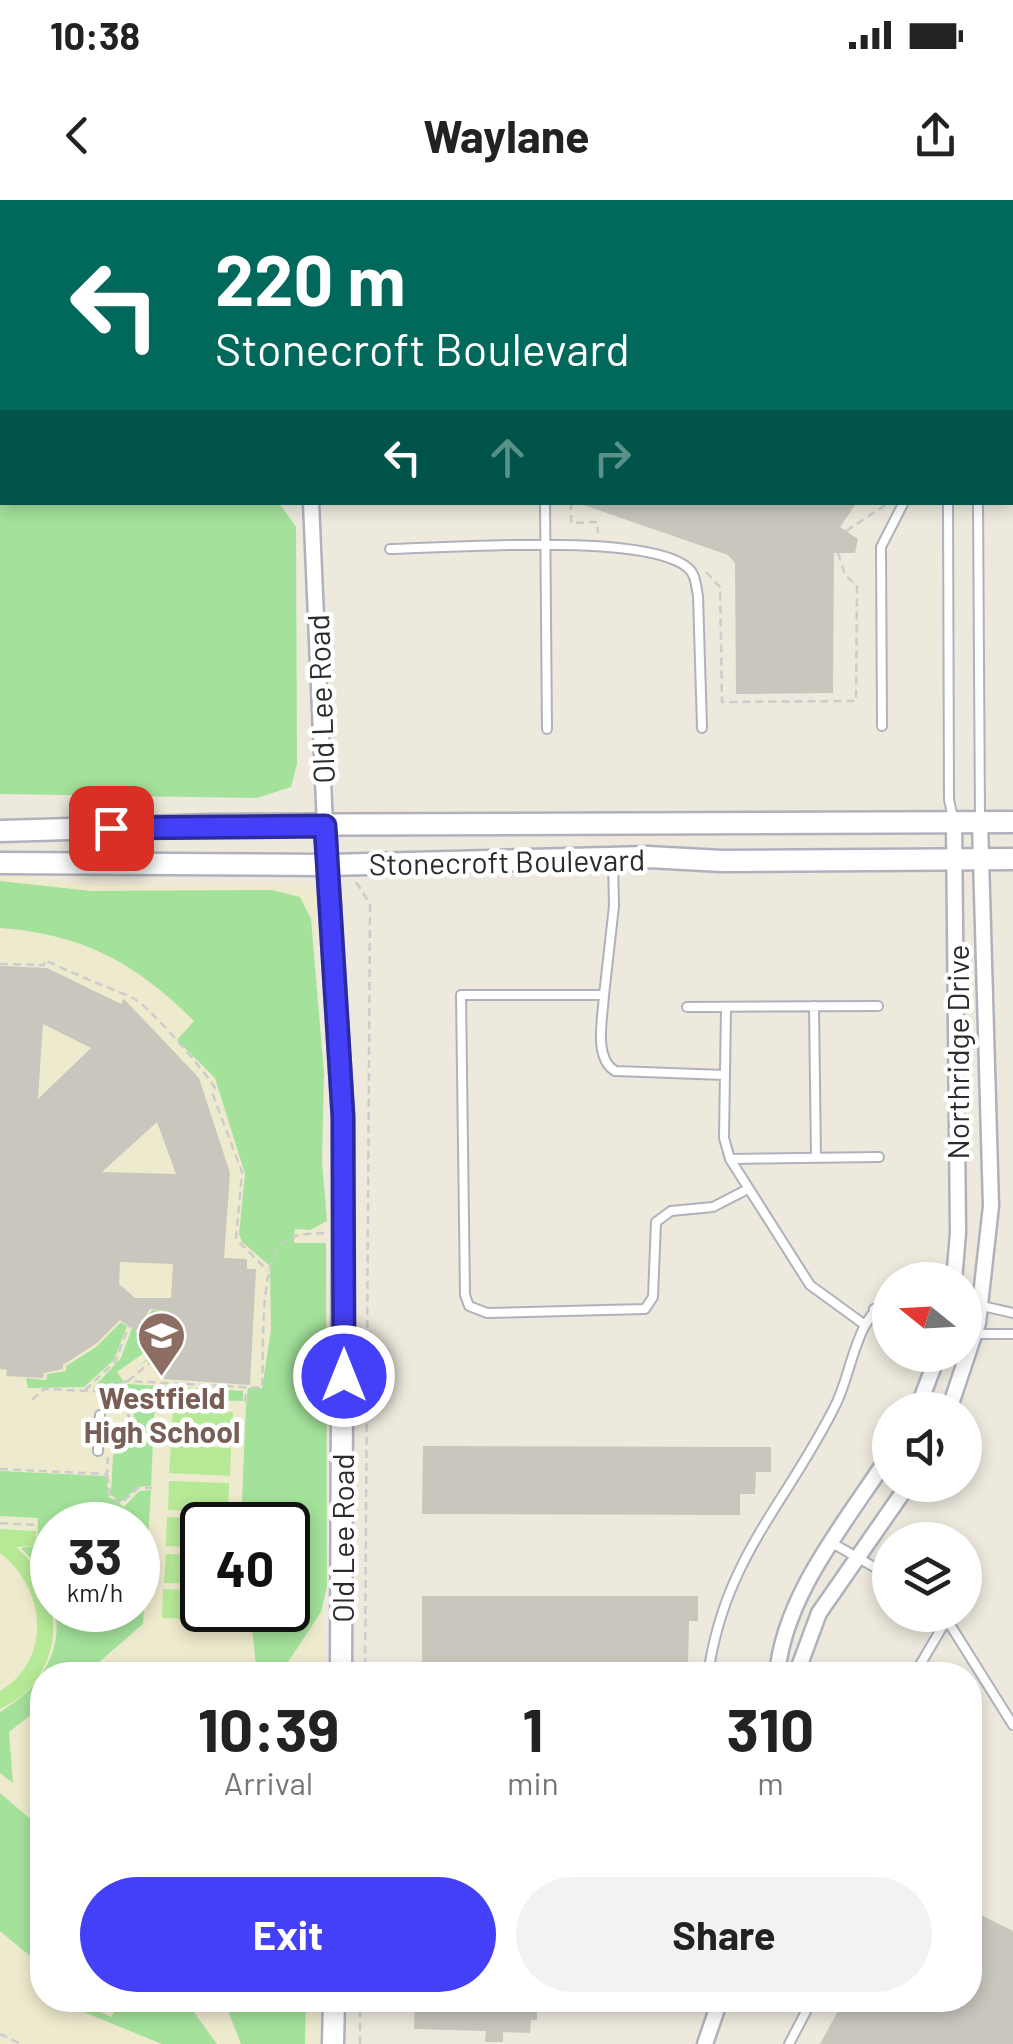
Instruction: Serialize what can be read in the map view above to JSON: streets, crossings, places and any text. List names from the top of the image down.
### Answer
{
  "streets": {
    "main road": ["Old Lee Road", "Stonecroft Boulevard"],
    "street": ["Northridge Drive"]
  },
  "crossings": [
    ["Old Lee Road", "Stonecroft Boulevard"],
    ["Stonecroft Boulevard", "Northridge Drive"]
  ],
  "places": {
    "school or university": ["Westfield High School"]
  },
  "north": "left",
  "page": {
    "status": "10:38",
    "header": "Waylane",
    "turn": ["220 m", "Stonecroft Boulevard"],
    "speed": "33 km/h",
    "limit": "40",
    "eta": [
      "10:39",
      "Arrival",
      "1",
      "min",
      "310",
      "m"
    ],
    "buttons": ["Exit", "Share"]
  }
}
